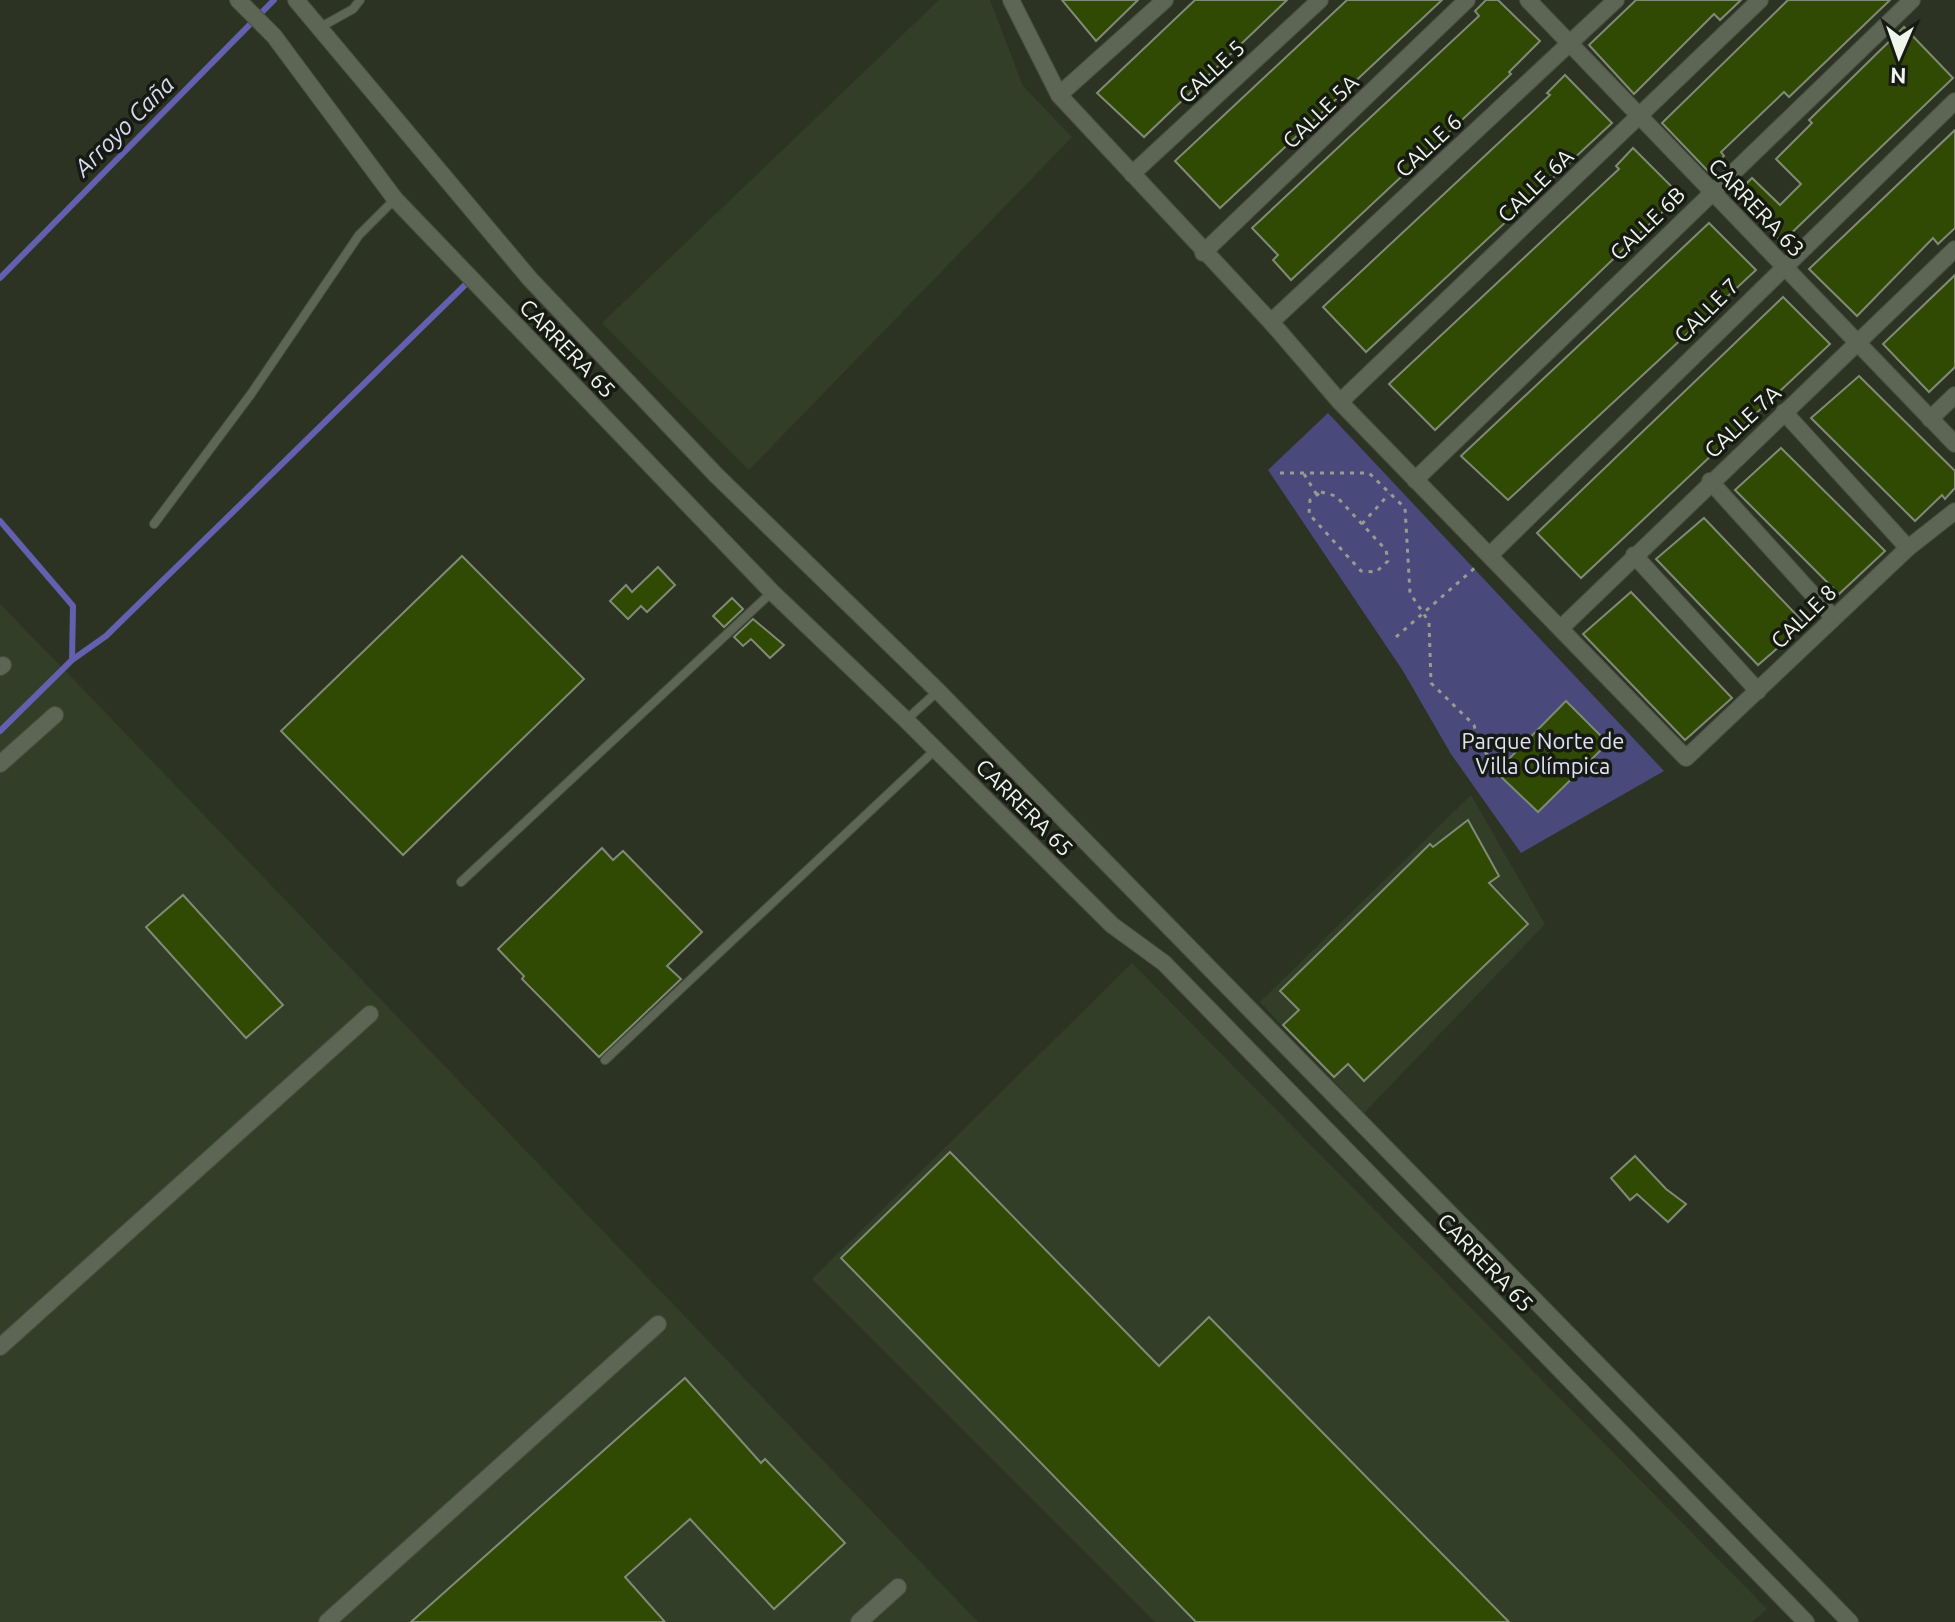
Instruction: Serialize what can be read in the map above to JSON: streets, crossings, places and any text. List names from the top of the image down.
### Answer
{
  "streets": {
    "street": [
      "CALLE 5",
      "CALLE 5A",
      "CALLE 6",
      "CALLE 6A",
      "CARRERA 63",
      "CALLE 6B",
      "CALLE 7",
      "CARRERA 65",
      "CALLE 7A",
      "CALLE 8"
    ]
  },
  "crossings": [
    ["CALLE 6", "CARRERA 63"],
    ["CALLE 6A", "CARRERA 63"],
    ["CARRERA 63", "CALLE 6B"],
    ["CARRERA 63", "CALLE 7"],
    ["CARRERA 63", "CALLE 7A"],
    ["CALLE 7A", "CALLE 8"]
  ],
  "water": ["Arroyo Caña"],
  "parks": ["Parque Norte de Villa Olímpica"],
  "north": "bottom"
}
